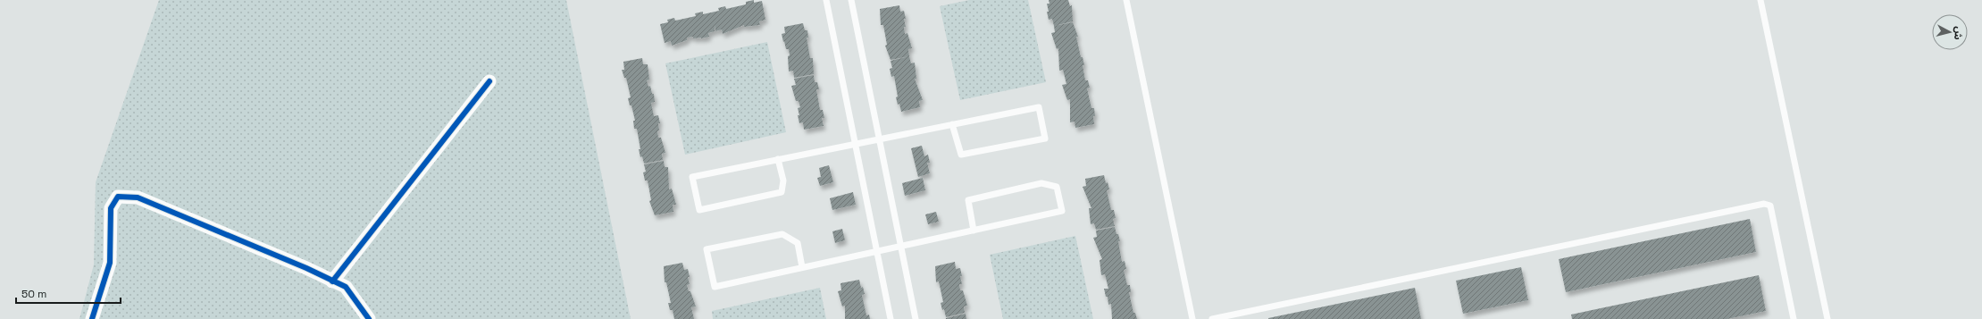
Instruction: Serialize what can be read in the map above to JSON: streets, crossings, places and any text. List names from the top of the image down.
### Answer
{
  "scale_bar": "50 m",
  "north": "right"
}
